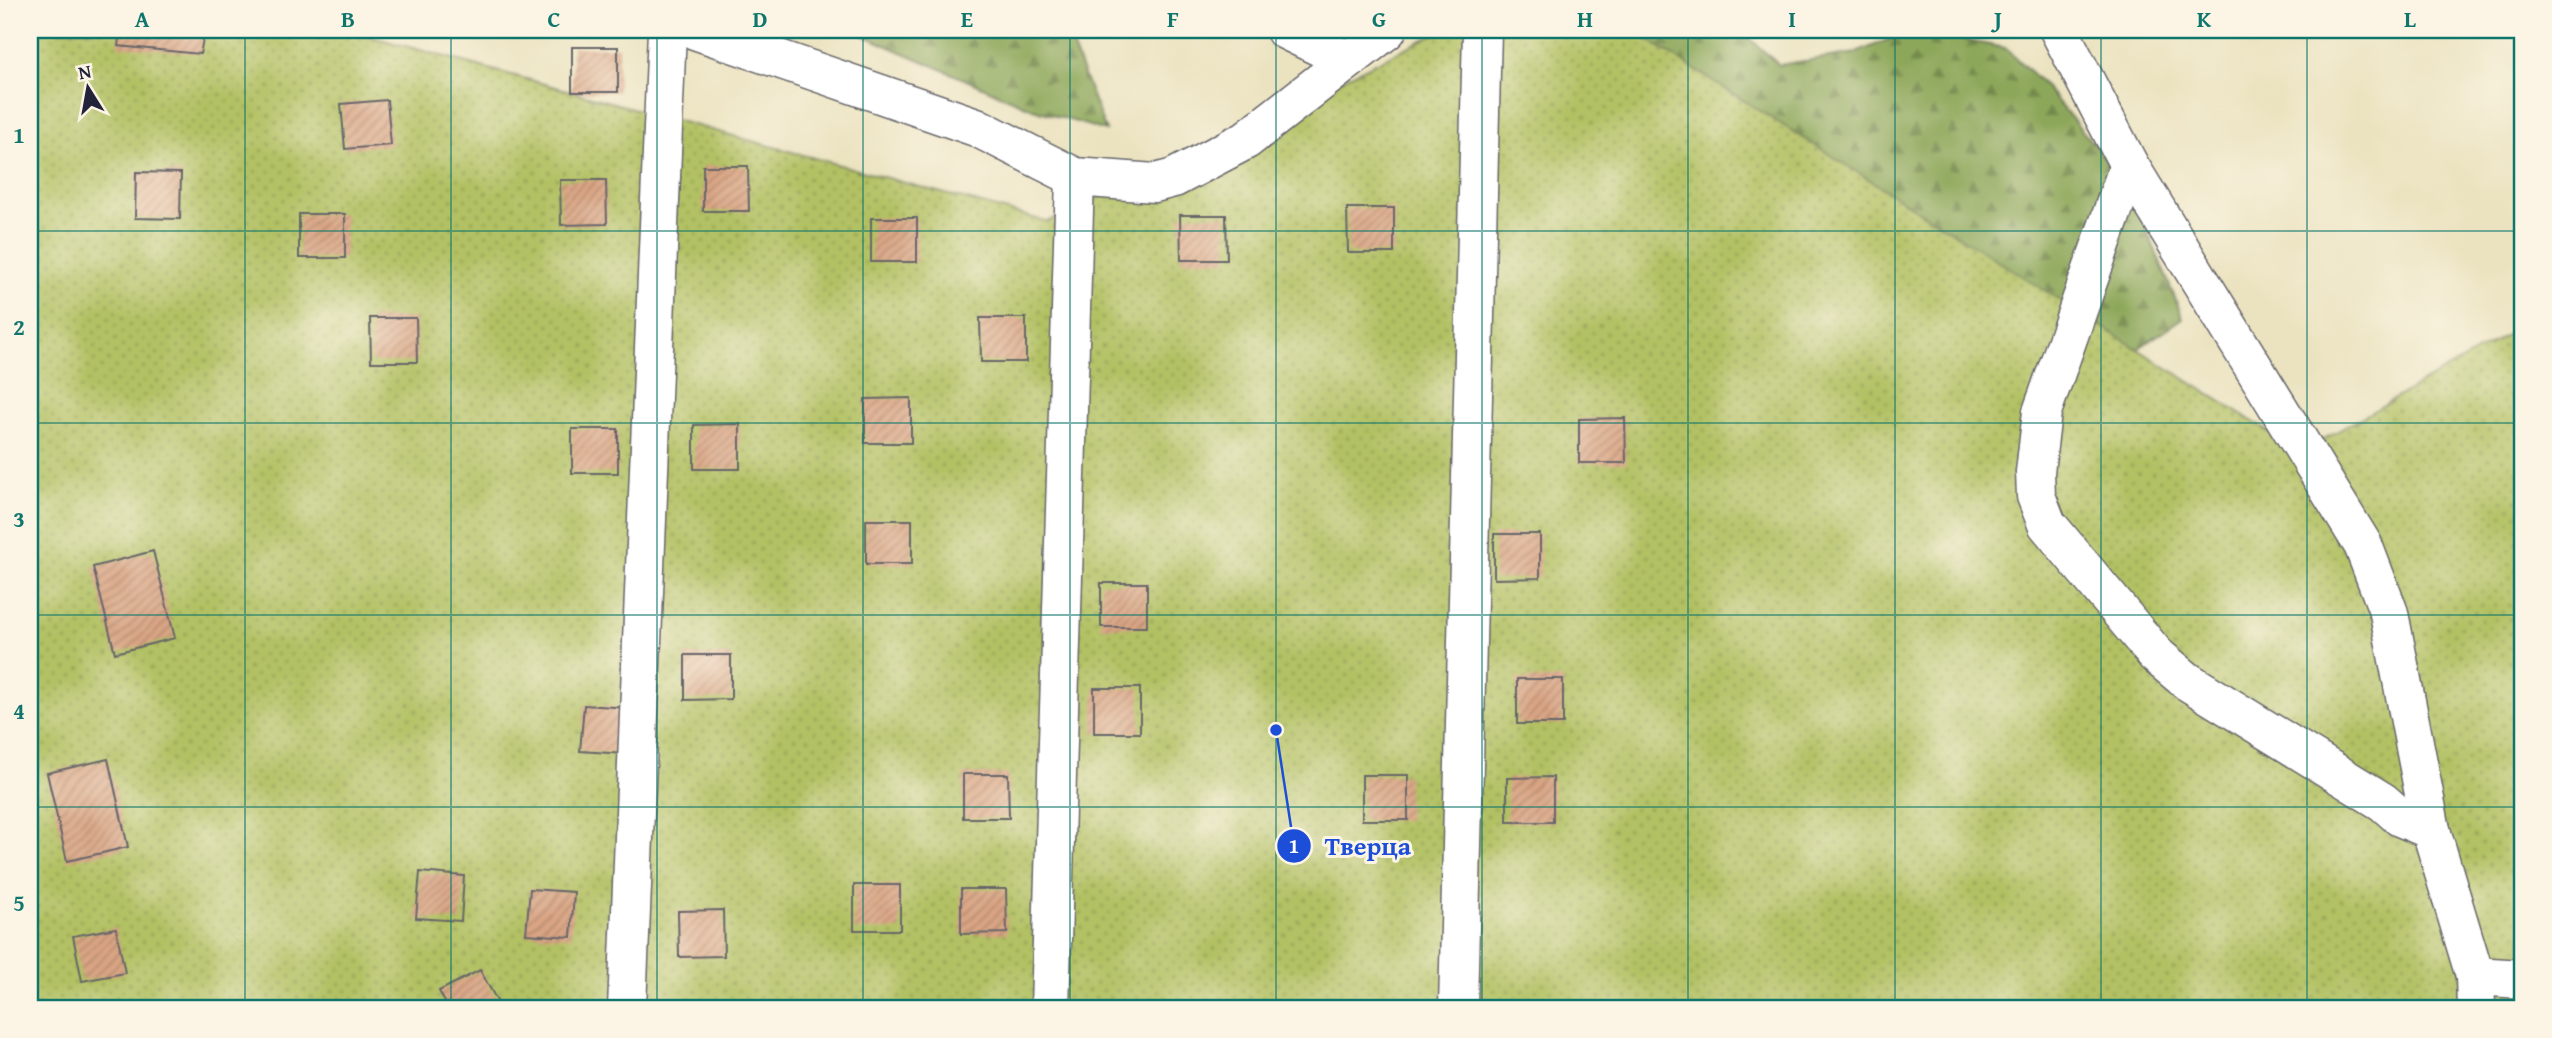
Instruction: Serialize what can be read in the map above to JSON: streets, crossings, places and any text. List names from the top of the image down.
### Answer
{
  "places": ["Тверца"],
  "north": "top",
  "grid": {
    "columns": [
      "A",
      "B",
      "C",
      "D",
      "E",
      "F",
      "G",
      "H",
      "I",
      "J",
      "K",
      "L"
    ],
    "rows": [
      "1",
      "2",
      "3",
      "4",
      "5"
    ]
  }
}
